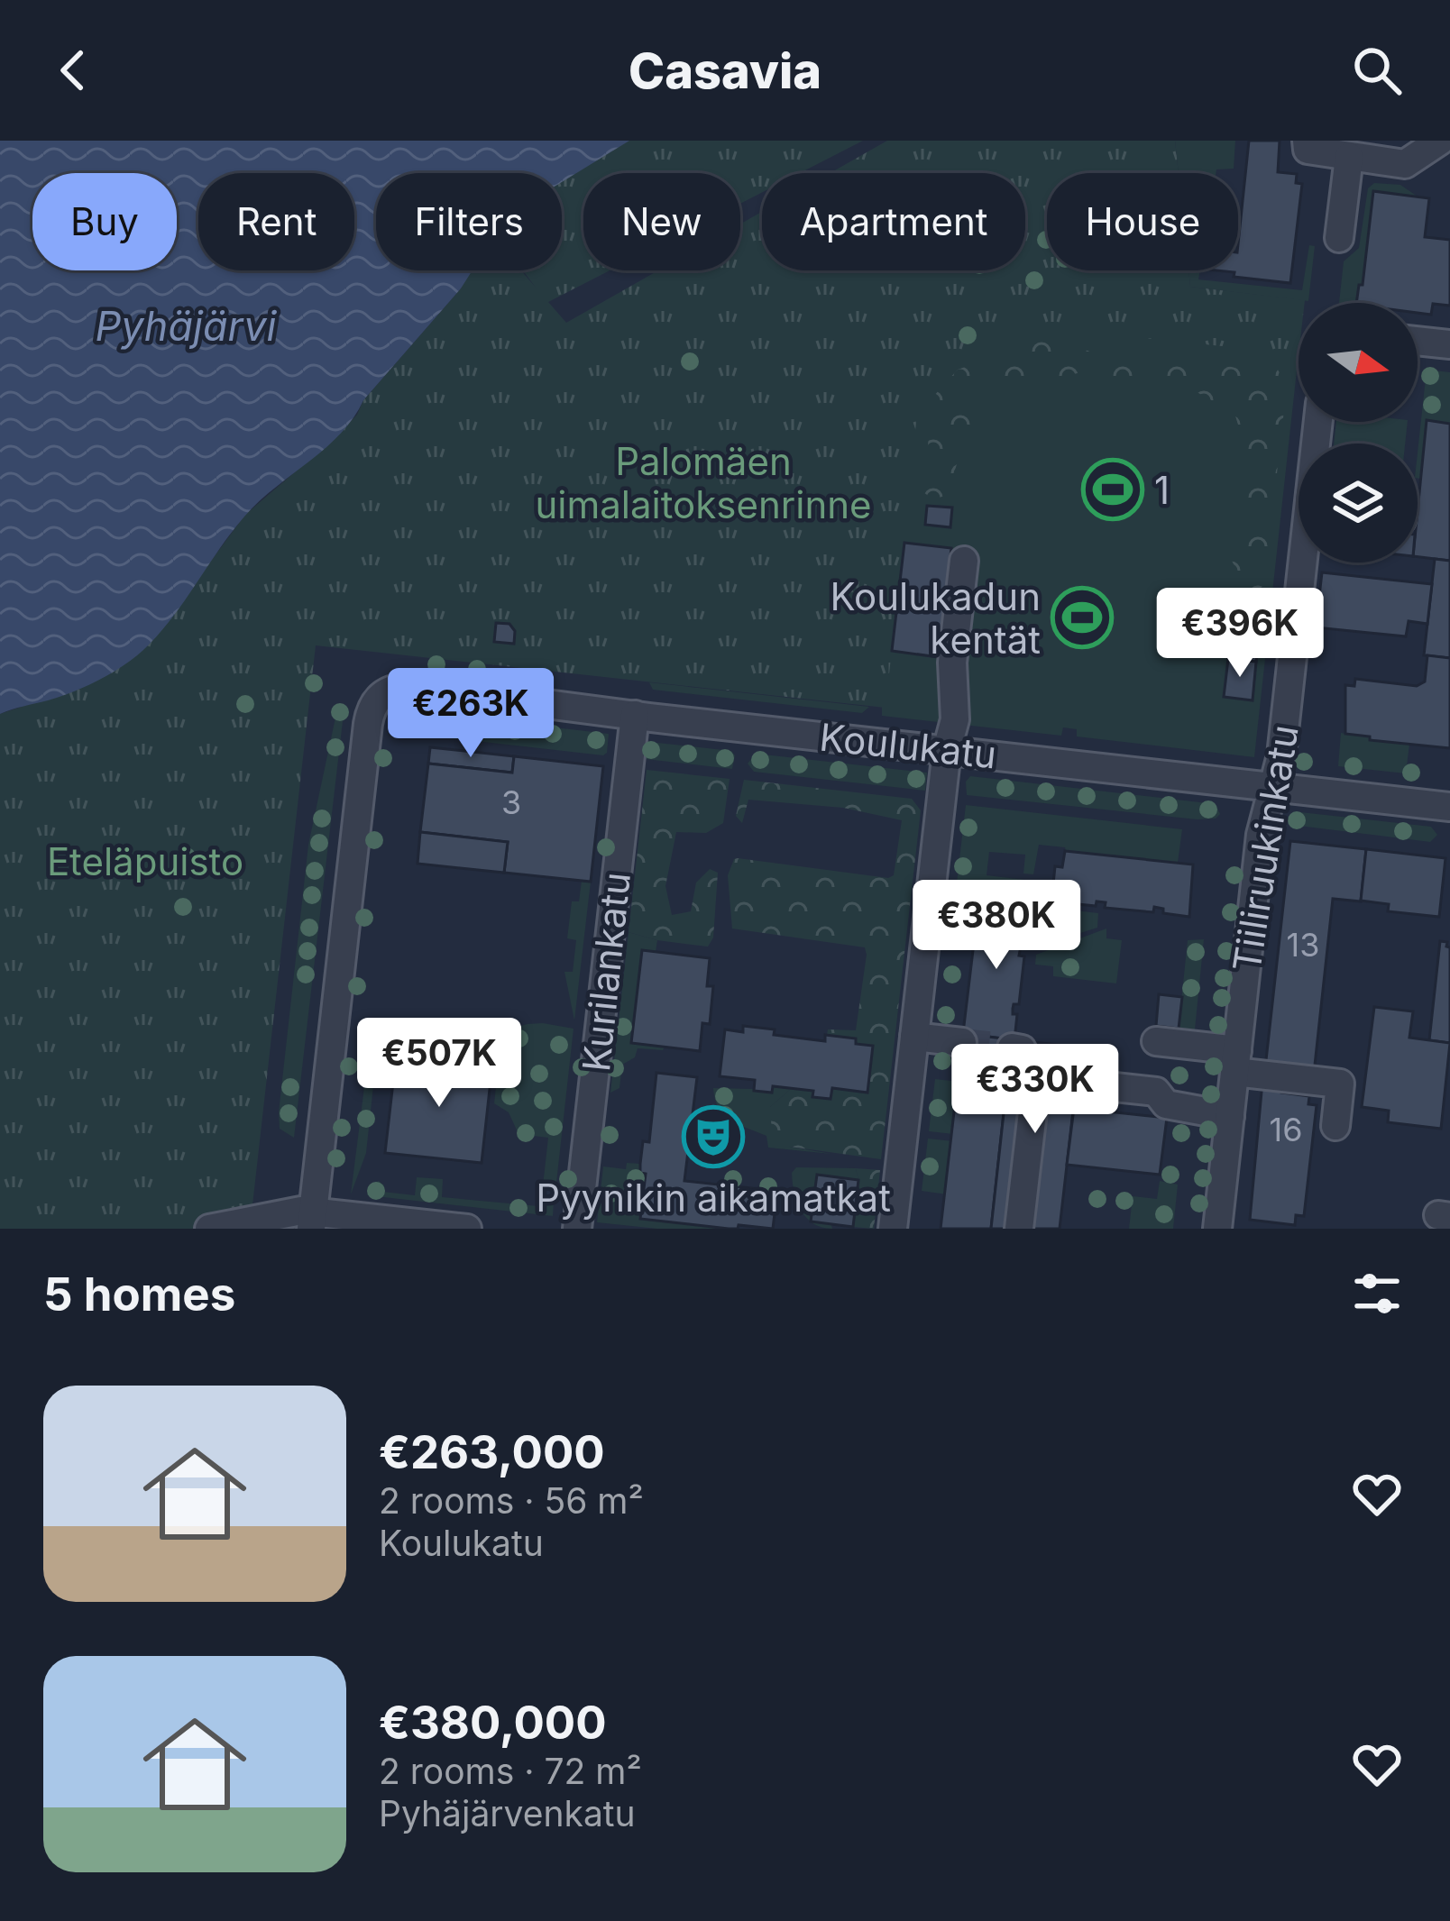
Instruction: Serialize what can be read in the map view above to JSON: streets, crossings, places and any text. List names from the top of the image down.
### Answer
{
  "streets": {
    "street": ["Koulukatu", "Tiiliruukinkatu", "Kurilankatu"]
  },
  "crossings": [
    ["Koulukatu", "Tiiliruukinkatu"],
    ["Koulukatu", "Kurilankatu"]
  ],
  "water": ["Pyhäjärvi"],
  "parks": ["Palomäen uimalaitoksenrinne", "Eteläpuisto"],
  "places": {
    "sports": ["1", "Koulukadun kentät"],
    "theatre": ["Pyynikin aikamatkat"]
  },
  "house_numbers": ["3", "13", "16"],
  "north": "right",
  "page": {
    "header": "Casavia",
    "chip": [
      "Buy",
      "Rent",
      "Filters",
      "New",
      "Apartment",
      "House"
    ],
    "price": [
      "€396K",
      "€263K",
      "€380K",
      "€507K",
      "€330K"
    ],
    "heading": "5 homes",
    "list": [
      {
        "name": "€263,000",
        "note": "2 rooms · 56 m² · Koulukatu"
      },
      {
        "name": "€380,000",
        "note": "2 rooms · 72 m² · Pyhäjärvenkatu"
      }
    ]
  }
}
